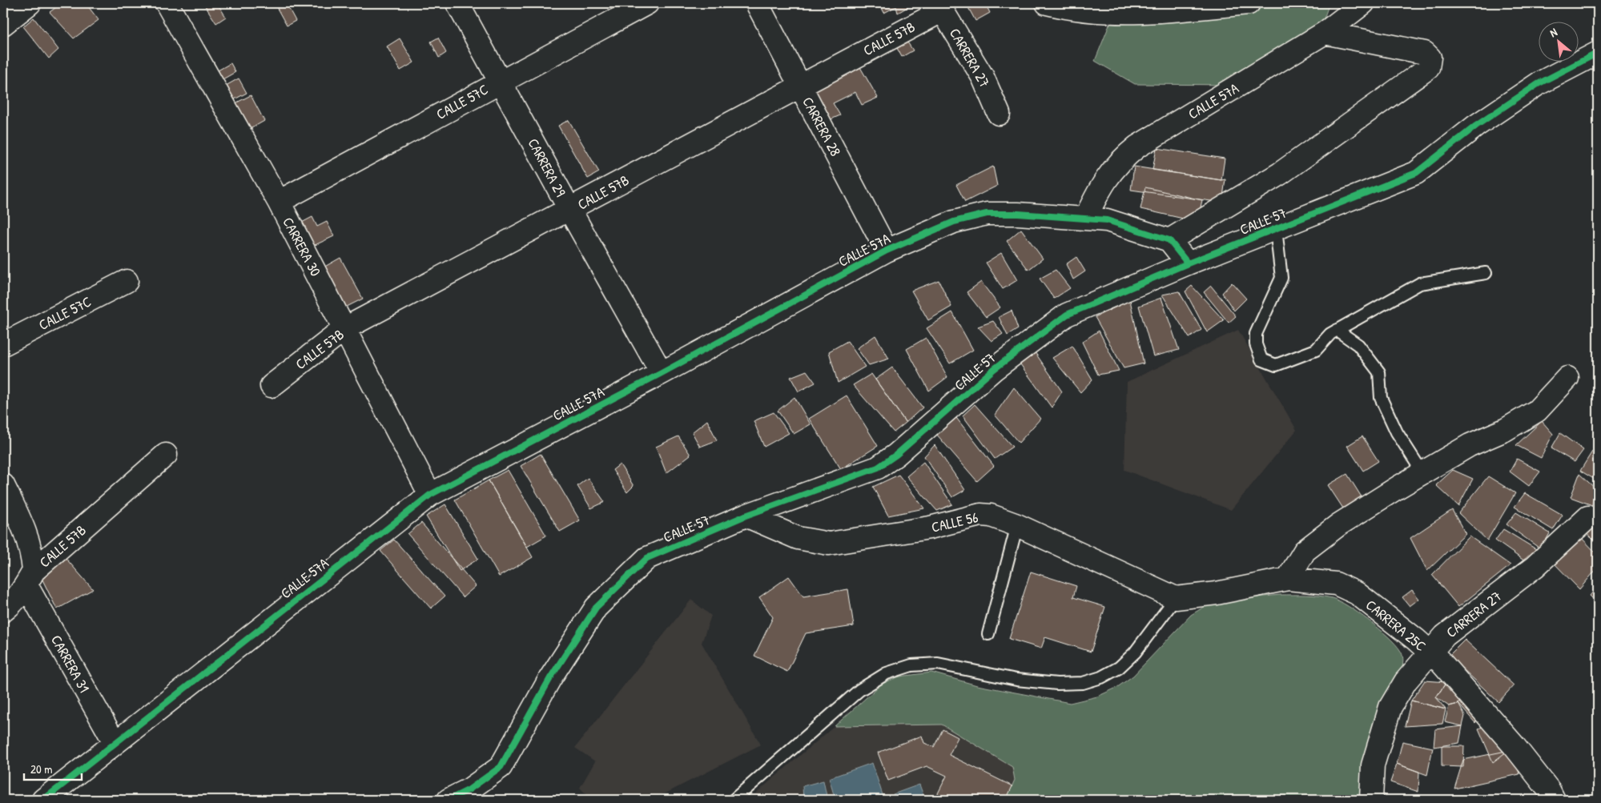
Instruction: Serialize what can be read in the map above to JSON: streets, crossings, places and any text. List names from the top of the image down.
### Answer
{
  "streets": {
    "street": [
      "CALLE 57B",
      "CARRERA 27",
      "CALLE 57A",
      "CALLE 57C",
      "CARRERA 28",
      "CARRERA 29",
      "CALLE 57",
      "CARRERA 30",
      "CALLE 56",
      "CARRERA 25C",
      "CARRERA 31"
    ]
  },
  "crossings": [
    ["CALLE 57B", "CARRERA 27"],
    ["CALLE 57B", "CARRERA 28"],
    ["CALLE 57B", "CARRERA 29"],
    ["CALLE 57B", "CARRERA 30"],
    ["CALLE 57B", "CARRERA 31"],
    ["CARRERA 27", "CARRERA 25C"],
    ["CALLE 57A", "CARRERA 28"],
    ["CALLE 57A", "CARRERA 29"],
    ["CALLE 57A", "CALLE 57"],
    ["CALLE 57A", "CARRERA 30"],
    ["CALLE 57A", "CARRERA 31"],
    ["CALLE 57C", "CARRERA 29"],
    ["CALLE 57C", "CARRERA 30"],
    ["CALLE 57", "CALLE 56"],
    ["CALLE 56", "CARRERA 25C"]
  ],
  "scale_bar": "20 m",
  "north": "top left"
}
